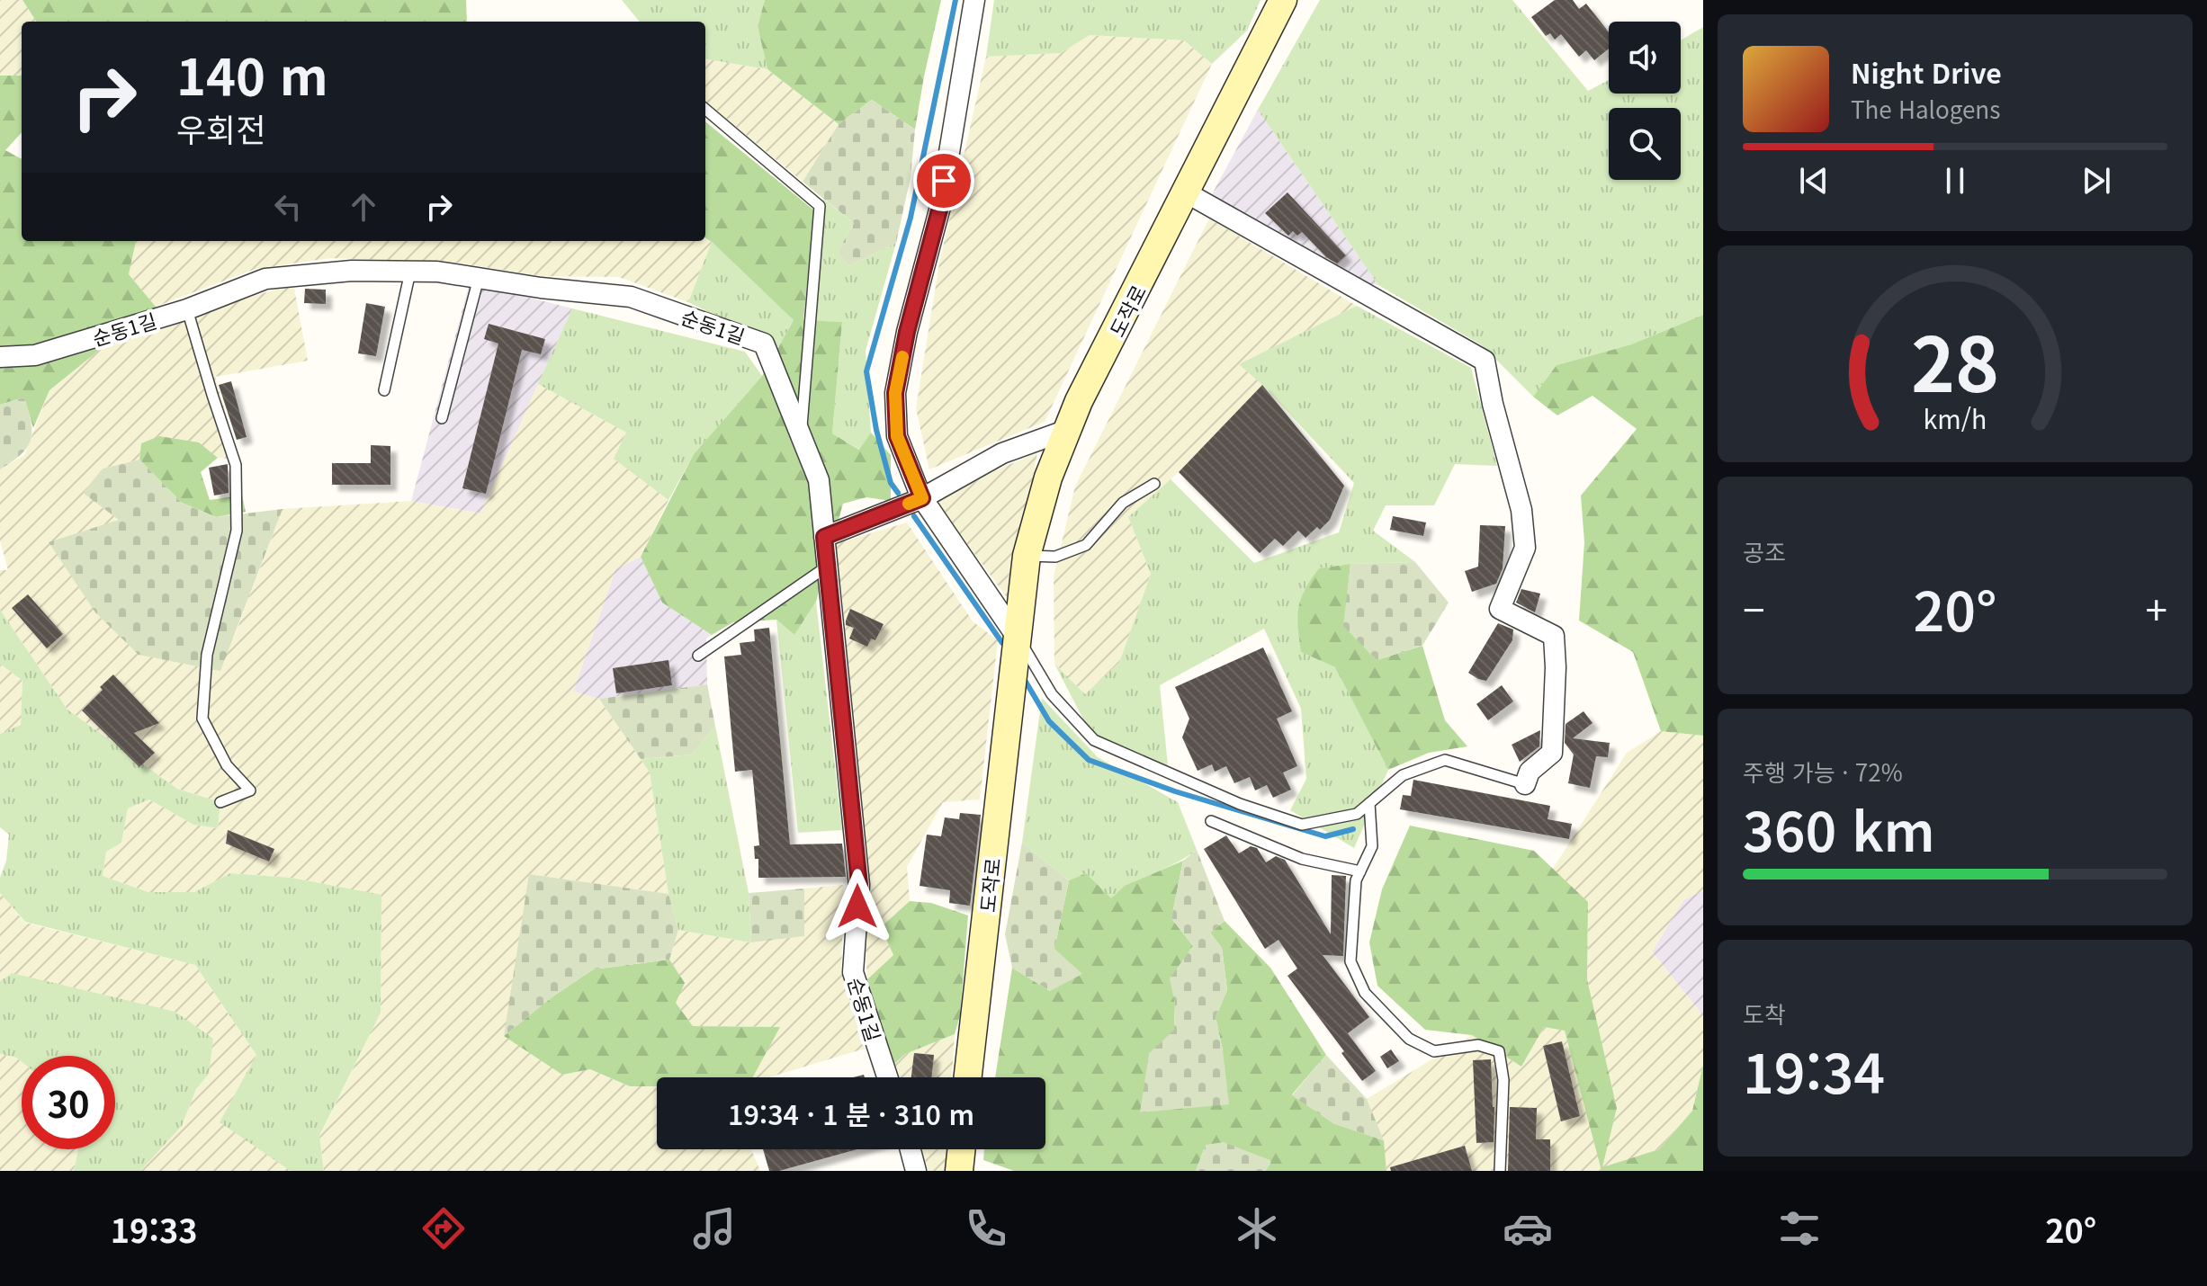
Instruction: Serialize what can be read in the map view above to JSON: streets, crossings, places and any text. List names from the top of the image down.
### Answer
{
  "streets": {
    "street": ["도작로", "순동1길"]
  },
  "page": {
    "turn": ["140 m", "우회전"],
    "song": ["Night Drive", "The Halogens"],
    "tile": [
      "공조",
      ["주행 가능 · 72%", "360 km"],
      ["도착", "19:34"]
    ],
    "heat": ["−", "20°", "+"],
    "limit": "30",
    "trip": "19:34 · 1 분 · 310 m",
    "tabs": ["19:33", "20°"],
    "gauge": ["28", "km/h"]
  }
}
